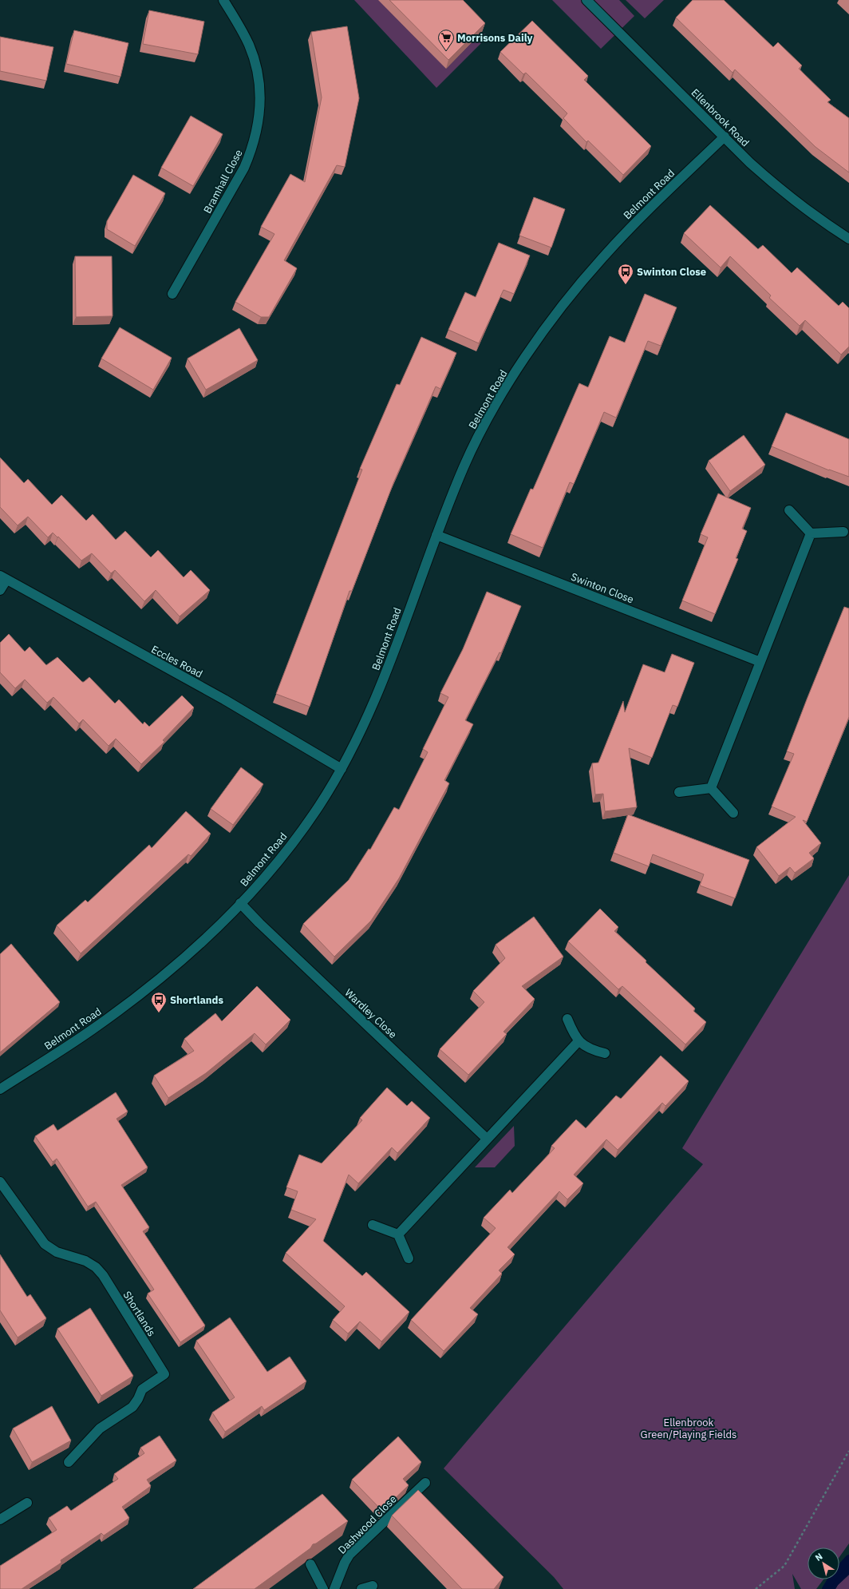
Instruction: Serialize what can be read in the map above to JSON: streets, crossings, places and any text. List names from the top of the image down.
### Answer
{
  "streets": {
    "street": [
      "Ellenbrook Road",
      "Bramhall Close",
      "Belmont Road",
      "Swinton Close",
      "Eccles Road",
      "Wardley Close",
      "Shortlands",
      "Dashwood Close"
    ]
  },
  "crossings": [
    ["Ellenbrook Road", "Belmont Road"],
    ["Belmont Road", "Swinton Close"],
    ["Belmont Road", "Eccles Road"],
    ["Belmont Road", "Wardley Close"]
  ],
  "parks": ["Ellenbrook Green/Playing Fields"],
  "places": {
    "supermarket": ["Morrisons Daily"],
    "bus stop": ["Swinton Close", "Shortlands"]
  },
  "north": "top left"
}
